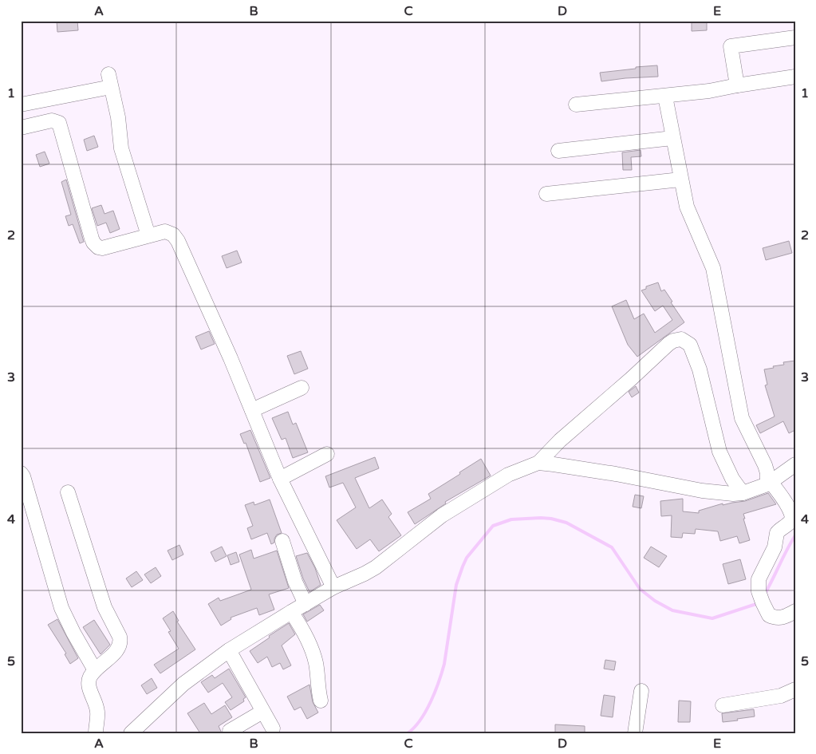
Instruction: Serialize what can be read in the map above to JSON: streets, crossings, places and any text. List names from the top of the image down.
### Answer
{
  "grid": {
    "columns": [
      "A",
      "B",
      "C",
      "D",
      "E"
    ],
    "rows": [
      "1",
      "2",
      "3",
      "4",
      "5"
    ]
  }
}
